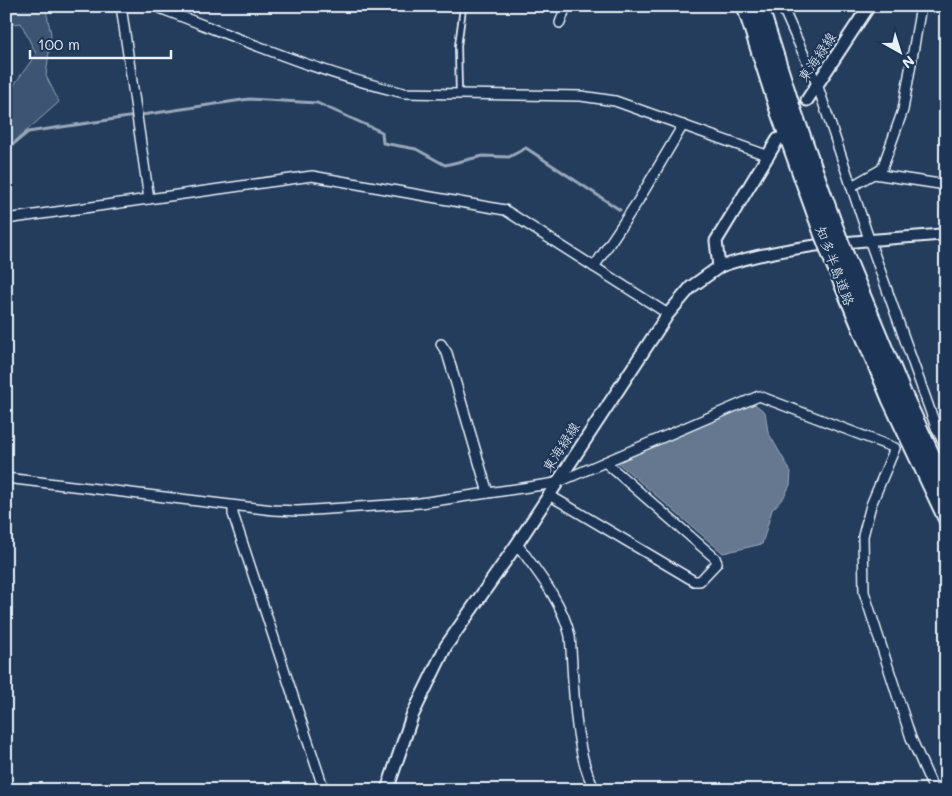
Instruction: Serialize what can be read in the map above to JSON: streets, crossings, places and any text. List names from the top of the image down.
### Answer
{
  "streets": {
    "highway": ["知多半島道路"],
    "main road": ["東海緑線"]
  },
  "scale_bar": "100 m",
  "north": "bottom right"
}
